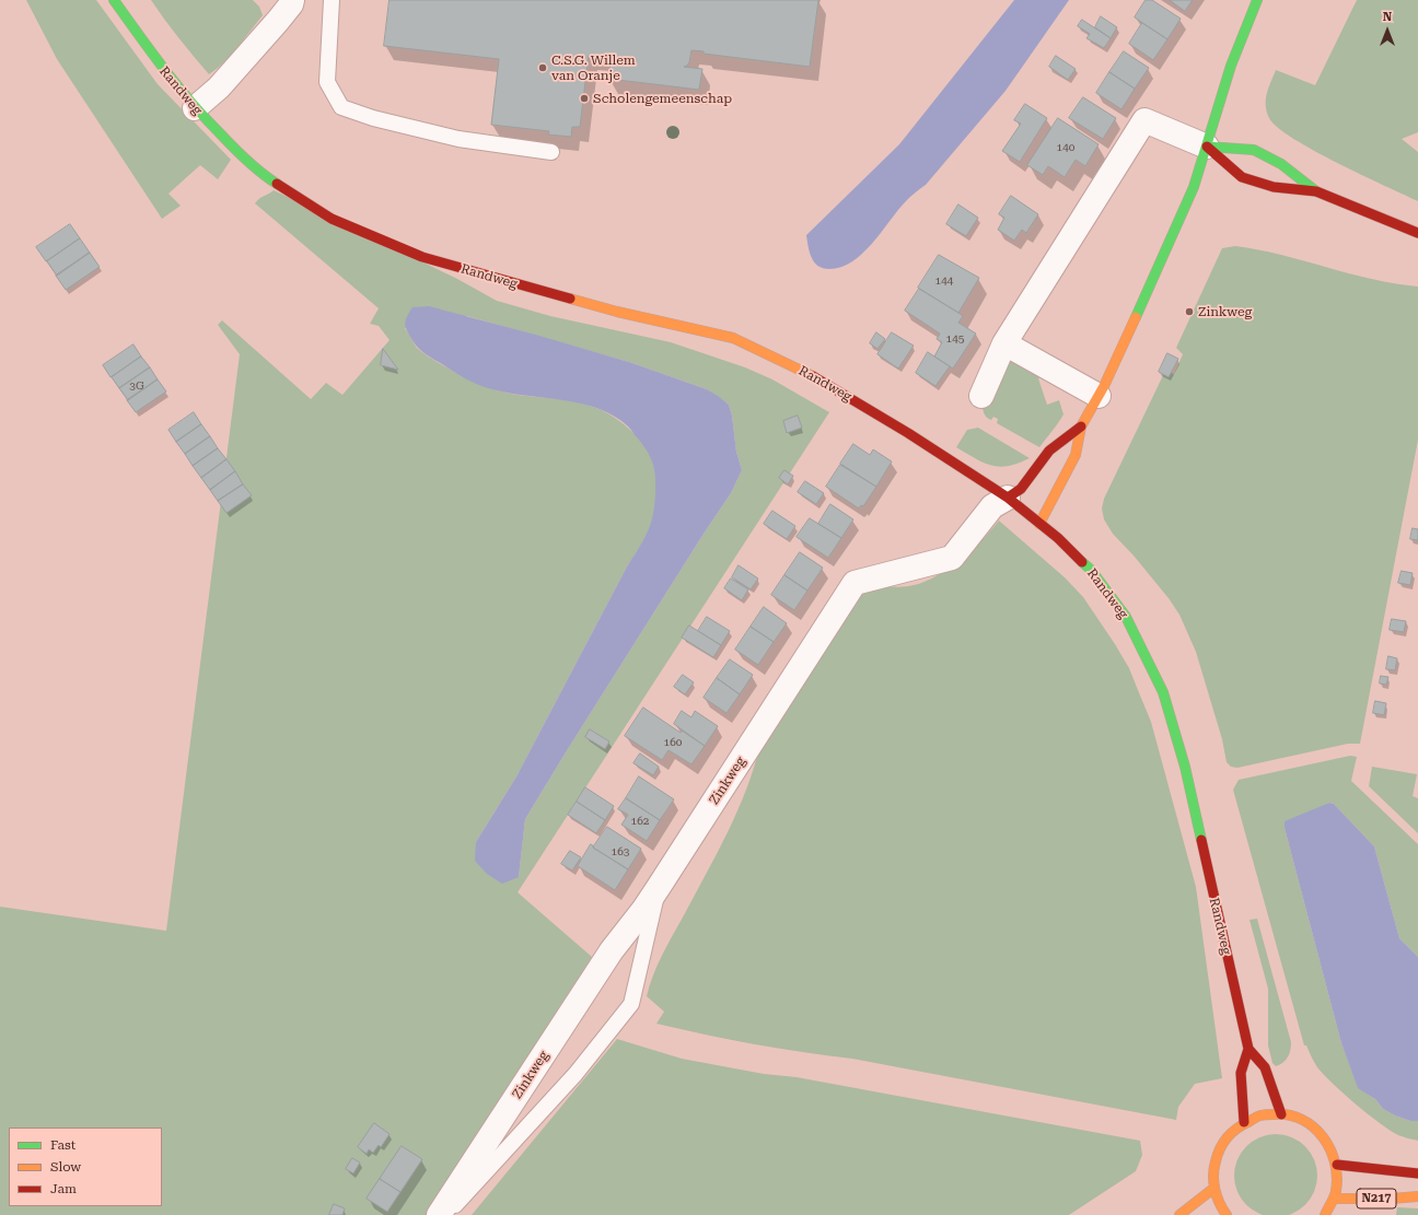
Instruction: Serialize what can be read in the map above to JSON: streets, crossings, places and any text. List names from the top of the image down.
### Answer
{
  "streets": {
    "street": ["Randweg", "Zinkweg", "N217"]
  },
  "crossings": [
    ["Randweg", "Zinkweg"],
    ["Randweg", "N217"]
  ],
  "places": ["C.S.G. Willem van Oranje", "Scholengemeenschap", "Zinkweg"],
  "house_numbers": [
    "140",
    "144",
    "145",
    "3G",
    "160",
    "162",
    "163"
  ],
  "legend": ["Fast", "Slow", "Jam"],
  "north": "top"
}
